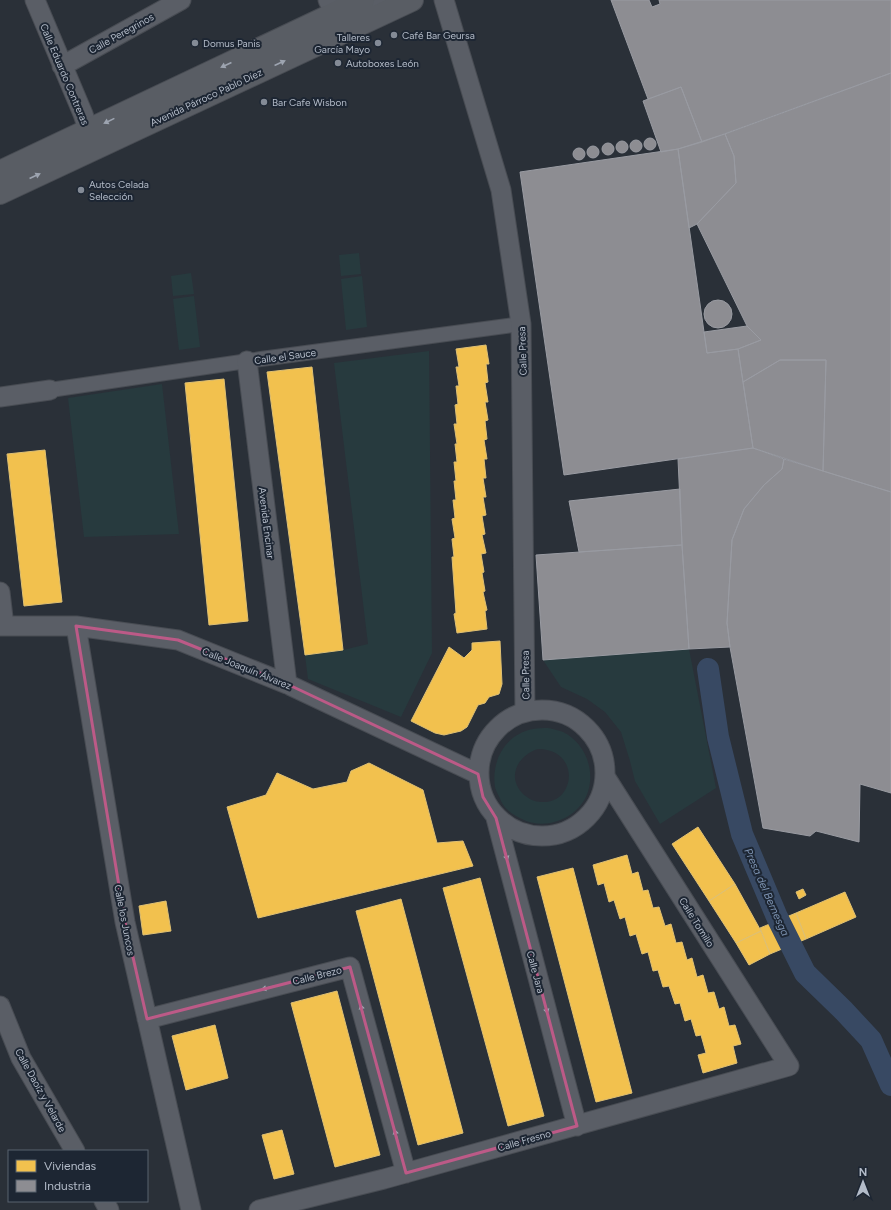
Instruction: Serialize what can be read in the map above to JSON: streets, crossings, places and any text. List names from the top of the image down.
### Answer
{
  "streets": {
    "main road": ["Avenida Párroco Pablo Díez"],
    "street": [
      "Calle Peregrinos",
      "Calle Eduardo Contreras",
      "Calle Presa",
      "Calle el Sauce",
      "Avenida Encinar",
      "Calle Joaquín Álvarez",
      "Calle los Juncos",
      "Calle Tomillo",
      "Calle Jara",
      "Calle Brezo",
      "Calle Daoíz y Velarde",
      "Calle Fresno"
    ]
  },
  "crossings": [
    ["Calle Peregrinos", "Calle Eduardo Contreras"],
    ["Calle Eduardo Contreras", "Avenida Párroco Pablo Díez"],
    ["Calle Presa", "Calle el Sauce"],
    ["Calle Presa", "Calle Joaquín Álvarez"],
    ["Calle Presa", "Calle Tomillo"],
    ["Calle Presa", "Calle Jara"],
    ["Calle el Sauce", "Avenida Encinar"],
    ["Avenida Encinar", "Calle Joaquín Álvarez"],
    ["Calle Joaquín Álvarez", "Calle los Juncos"],
    ["Calle Joaquín Álvarez", "Calle Tomillo"],
    ["Calle Joaquín Álvarez", "Calle Jara"],
    ["Calle los Juncos", "Calle Brezo"],
    ["Calle Tomillo", "Calle Jara"],
    ["Calle Tomillo", "Calle Fresno"],
    ["Calle Jara", "Calle Fresno"],
    ["Calle Brezo", "Calle Fresno"]
  ],
  "one_way": ["Calle Jara"],
  "water": ["Presa del Bernesga"],
  "places": [
    "Café Bar Geursa",
    "Domus Panis",
    "Talleres García Mayo",
    "Autoboxes León",
    "Bar Cafe Wisbon",
    "Autos Celada Selección"
  ],
  "legend": ["Viviendas", "Industria"],
  "north": "top"
}
